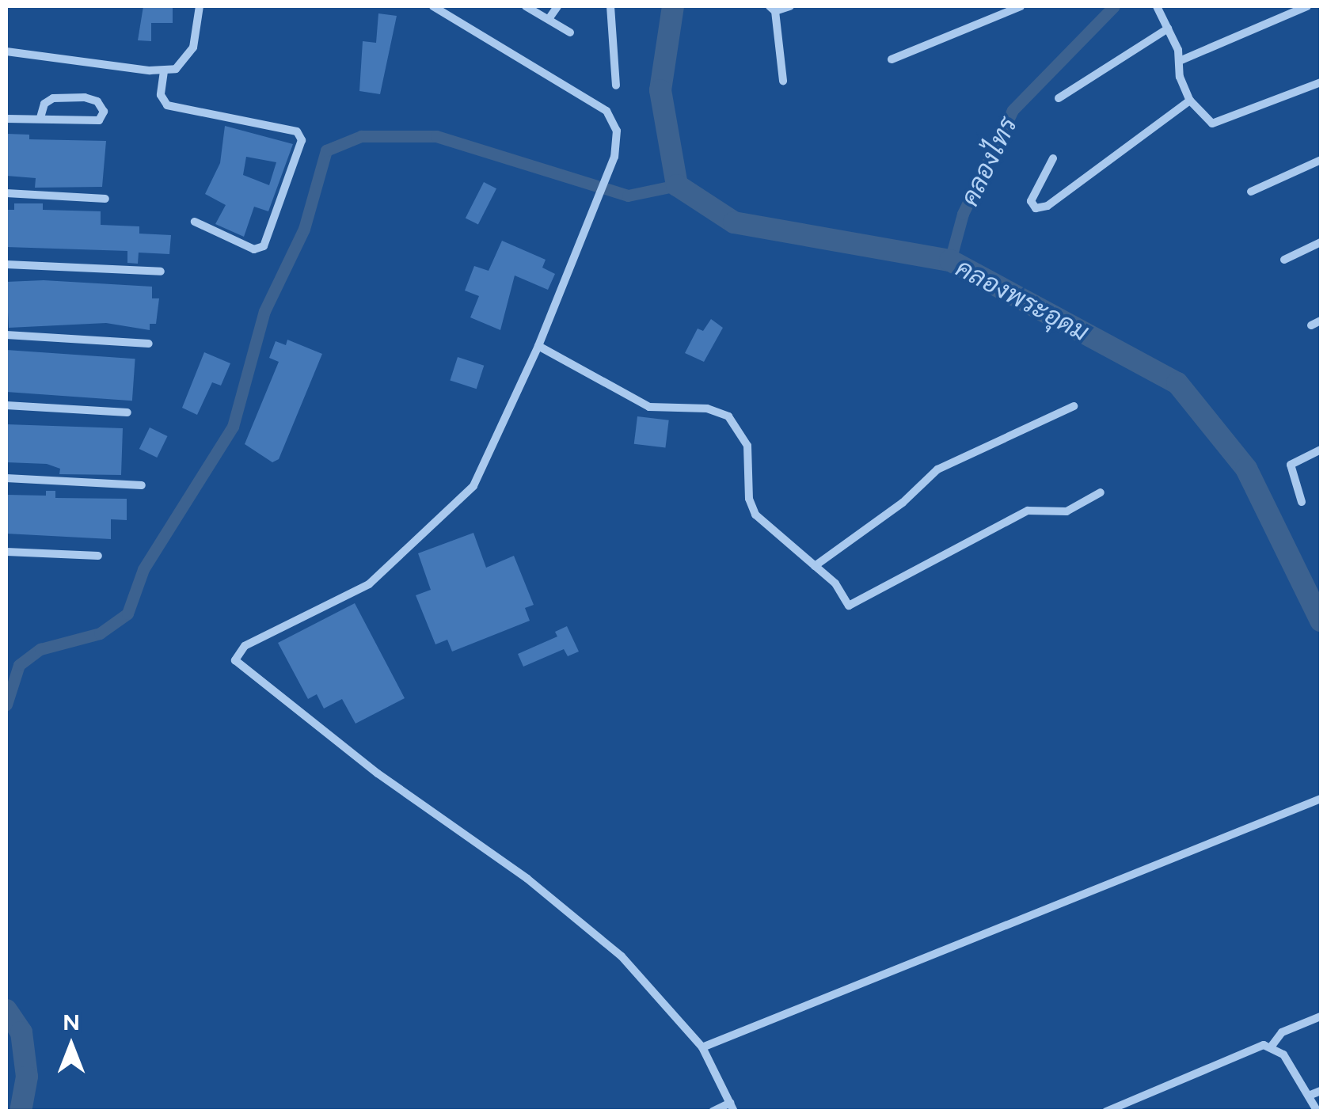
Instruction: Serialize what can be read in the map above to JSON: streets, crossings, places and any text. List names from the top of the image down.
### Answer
{
  "water": ["คลองไทร", "คลองพระอุดม"],
  "north": "top"
}
